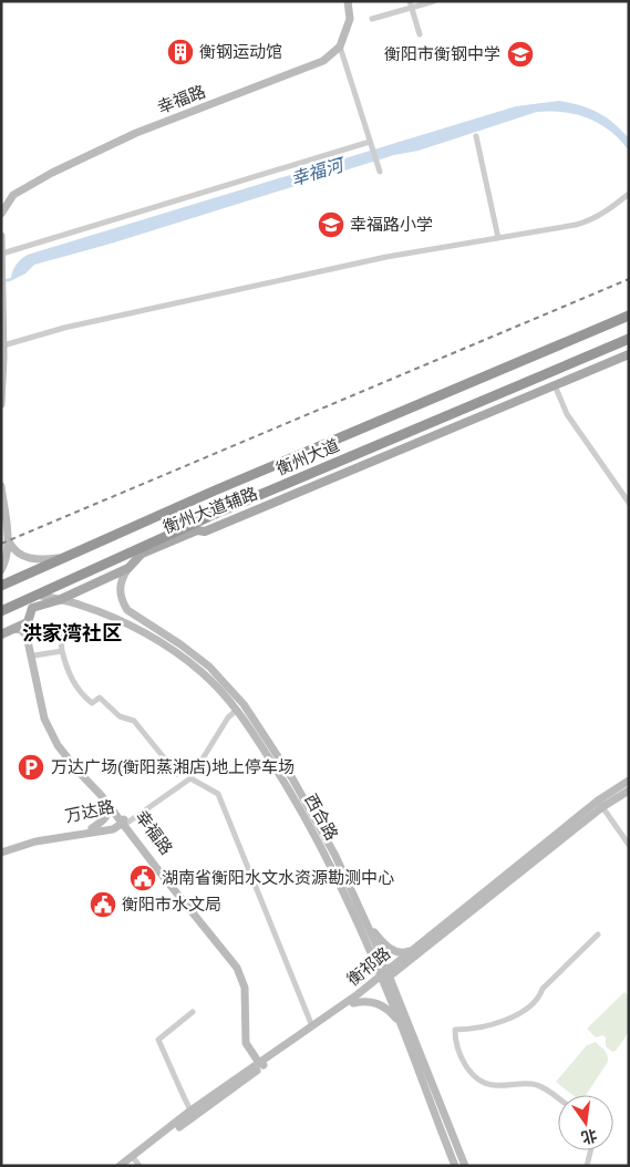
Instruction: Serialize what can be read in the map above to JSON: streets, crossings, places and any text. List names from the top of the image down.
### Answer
{
  "streets": {
    "highway": ["衡州大道"],
    "main road": ["衡州大道辅路"],
    "street": [
      "幸福路",
      "万达路",
      "西合路",
      "衡祁路"
    ]
  },
  "crossings": [
    ["幸福路", "万达路"],
    ["幸福路", "衡祁路"],
    ["衡州大道", "衡州大道辅路"],
    ["衡州大道", "西合路"],
    ["衡州大道辅路", "西合路"],
    ["西合路", "衡祁路"]
  ],
  "districts": ["洪家湾社区"],
  "water": ["幸福河"],
  "places": {
    "building": ["衡钢运动馆"],
    "school or university": ["衡阳市衡钢中学", "幸福路小学"],
    "parking": ["万达广场(衡阳蒸湘店)地上停车场"],
    "public building": ["湖南省衡阳水文水资源勘测中心", "衡阳市水文局"]
  },
  "north": "bottom"
}
